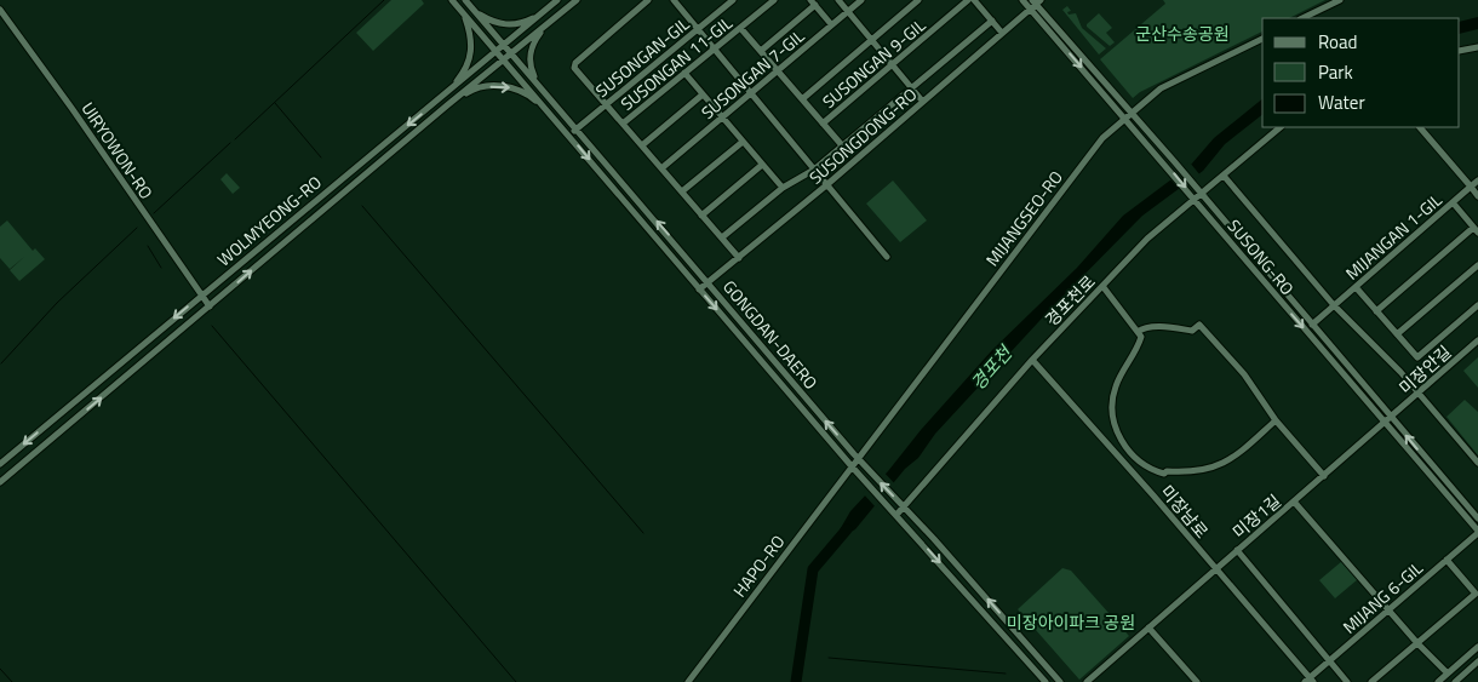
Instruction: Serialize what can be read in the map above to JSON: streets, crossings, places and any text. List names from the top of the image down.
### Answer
{
  "streets": {
    "street": [
      "SUSONGAN-GIL",
      "SUSONGAN 11-GIL",
      "SUSONGAN 9-GIL",
      "SUSONGAN 7-GIL",
      "SUSONGDONG-RO",
      "UIRYOWON-RO",
      "MIJANGSEO-RO",
      "WOLMYEONG-RO",
      "MIJANGAN 1-GIL",
      "SUSONG-RO",
      "경포천로",
      "GONGDAN-DAERO",
      "미장안길",
      "미장남로",
      "미장1길",
      "HAPO-RO",
      "MIJANG 6-GIL"
    ]
  },
  "crossings": [
    ["SUSONGAN-GIL", "GONGDAN-DAERO"],
    ["SUSONGDONG-RO", "SUSONG-RO"],
    ["SUSONGDONG-RO", "GONGDAN-DAERO"],
    ["UIRYOWON-RO", "WOLMYEONG-RO"],
    ["MIJANGSEO-RO", "SUSONG-RO"],
    ["MIJANGSEO-RO", "GONGDAN-DAERO"],
    ["MIJANGSEO-RO", "HAPO-RO"],
    ["WOLMYEONG-RO", "GONGDAN-DAERO"],
    ["MIJANGAN 1-GIL", "SUSONG-RO"],
    ["SUSONG-RO", "경포천로"],
    ["SUSONG-RO", "미장안길"],
    ["SUSONG-RO", "미장1길"],
    ["SUSONG-RO", "MIJANG 6-GIL"],
    ["경포천로", "GONGDAN-DAERO"],
    ["경포천로", "미장남로"],
    ["GONGDAN-DAERO", "HAPO-RO"],
    ["미장안길", "미장1길"],
    ["미장남로", "미장1길"],
    ["미장남로", "MIJANG 6-GIL"]
  ],
  "water": ["경포천"],
  "parks": ["군산수송공원", "미장아이파크 공원"],
  "legend": ["Road", "Park", "Water"]
}
